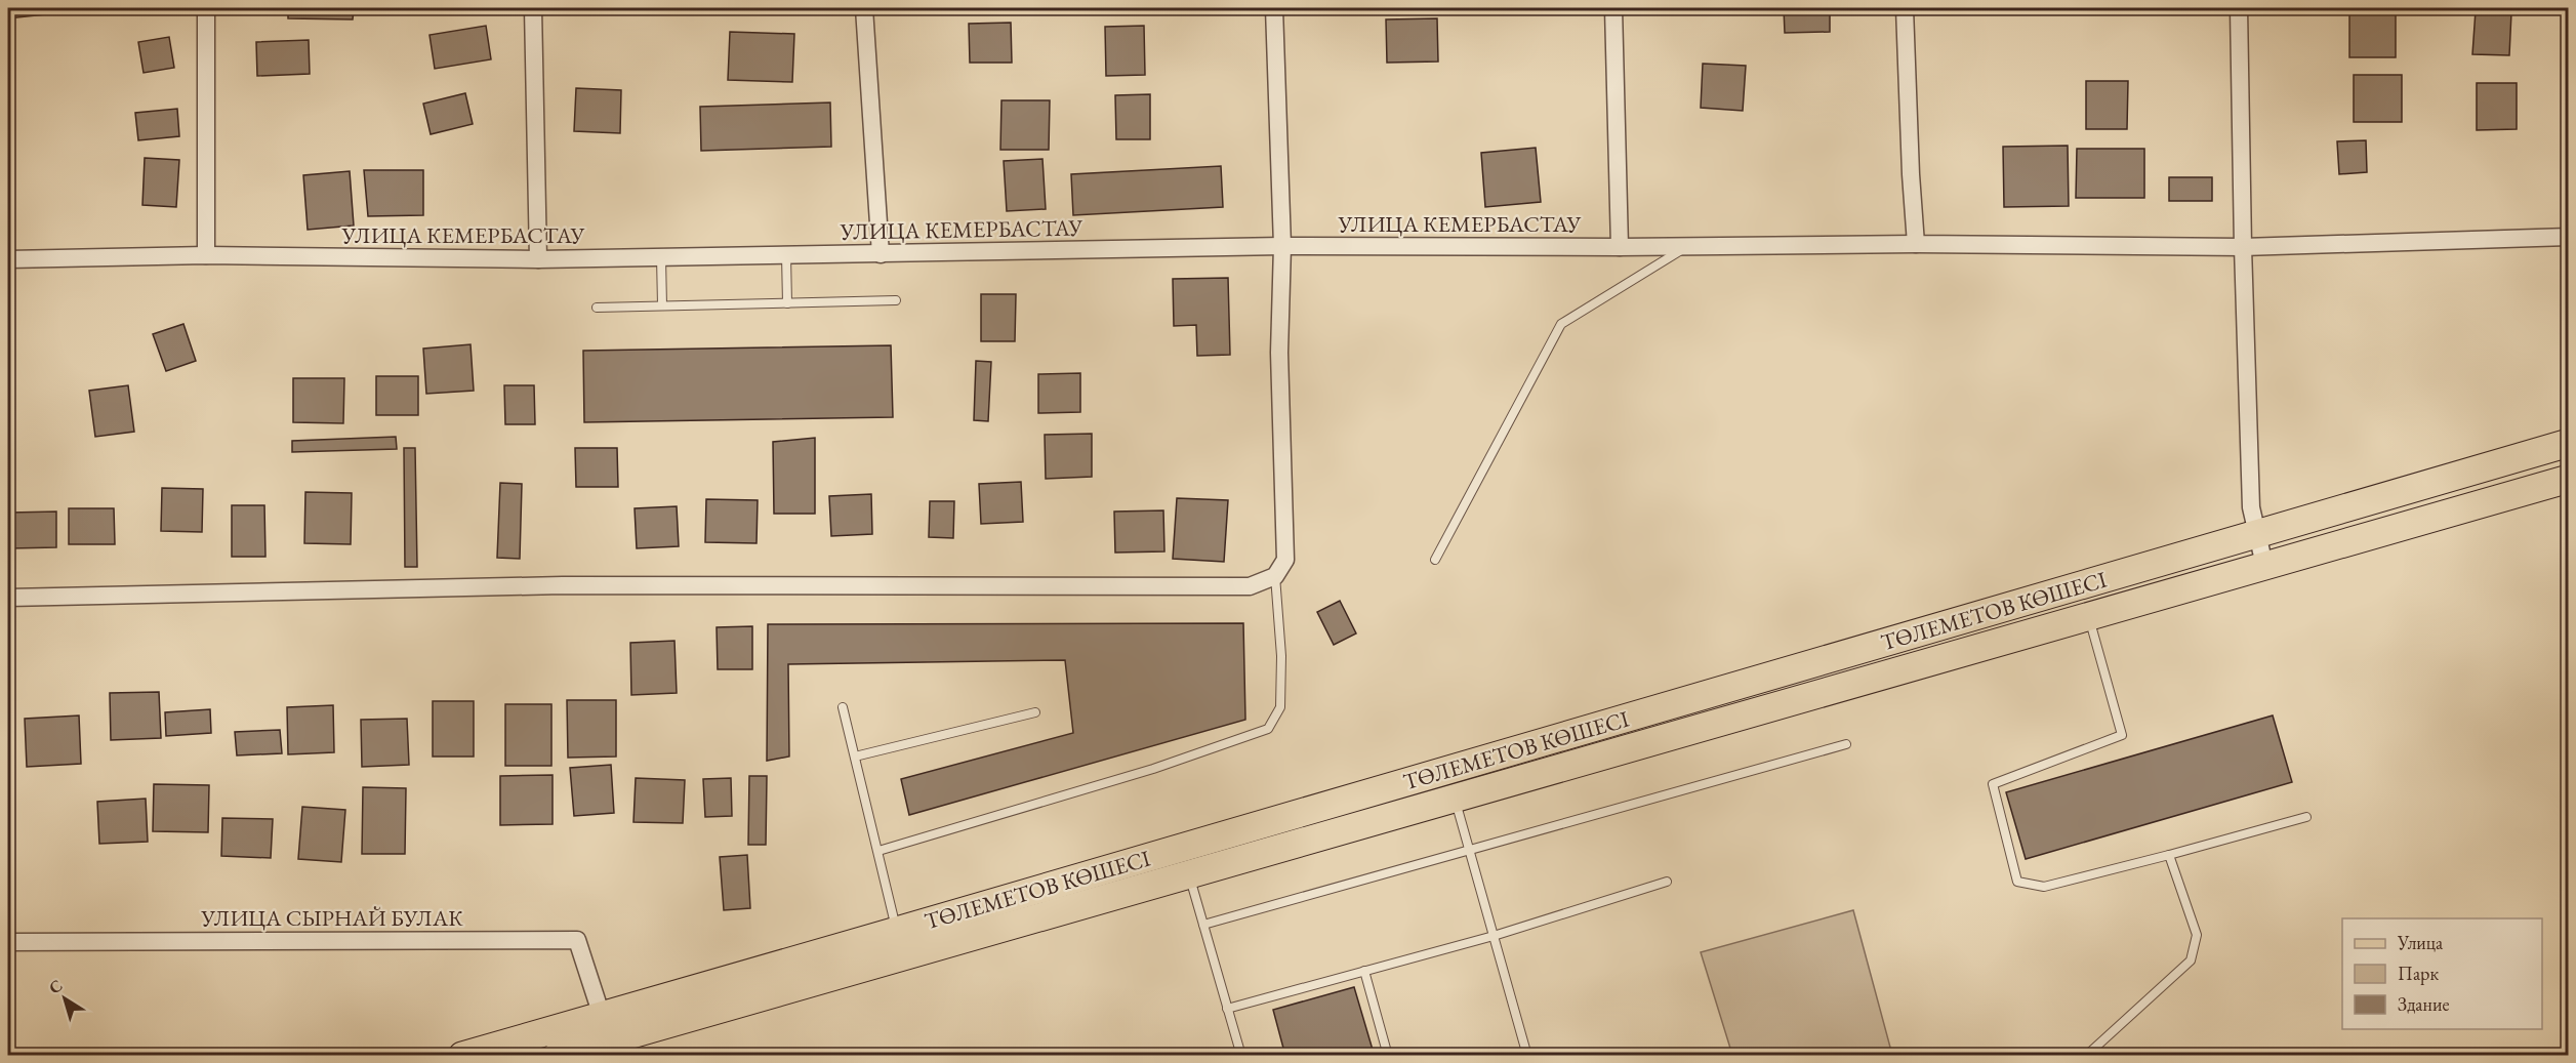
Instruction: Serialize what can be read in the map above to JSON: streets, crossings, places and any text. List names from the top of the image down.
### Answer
{
  "streets": {
    "main road": ["ТӨЛЕМЕТОВ КӨШЕСІ"],
    "street": ["УЛИЦА КЕМЕРБАСТАУ", "УЛИЦА СЫРНАЙ БУЛАК"]
  },
  "crossings": [
    ["ТӨЛЕМЕТОВ КӨШЕСІ", "УЛИЦА СЫРНАЙ БУЛАК"]
  ],
  "legend": ["Улица", "Парк", "Здание"],
  "north": "top left"
}
